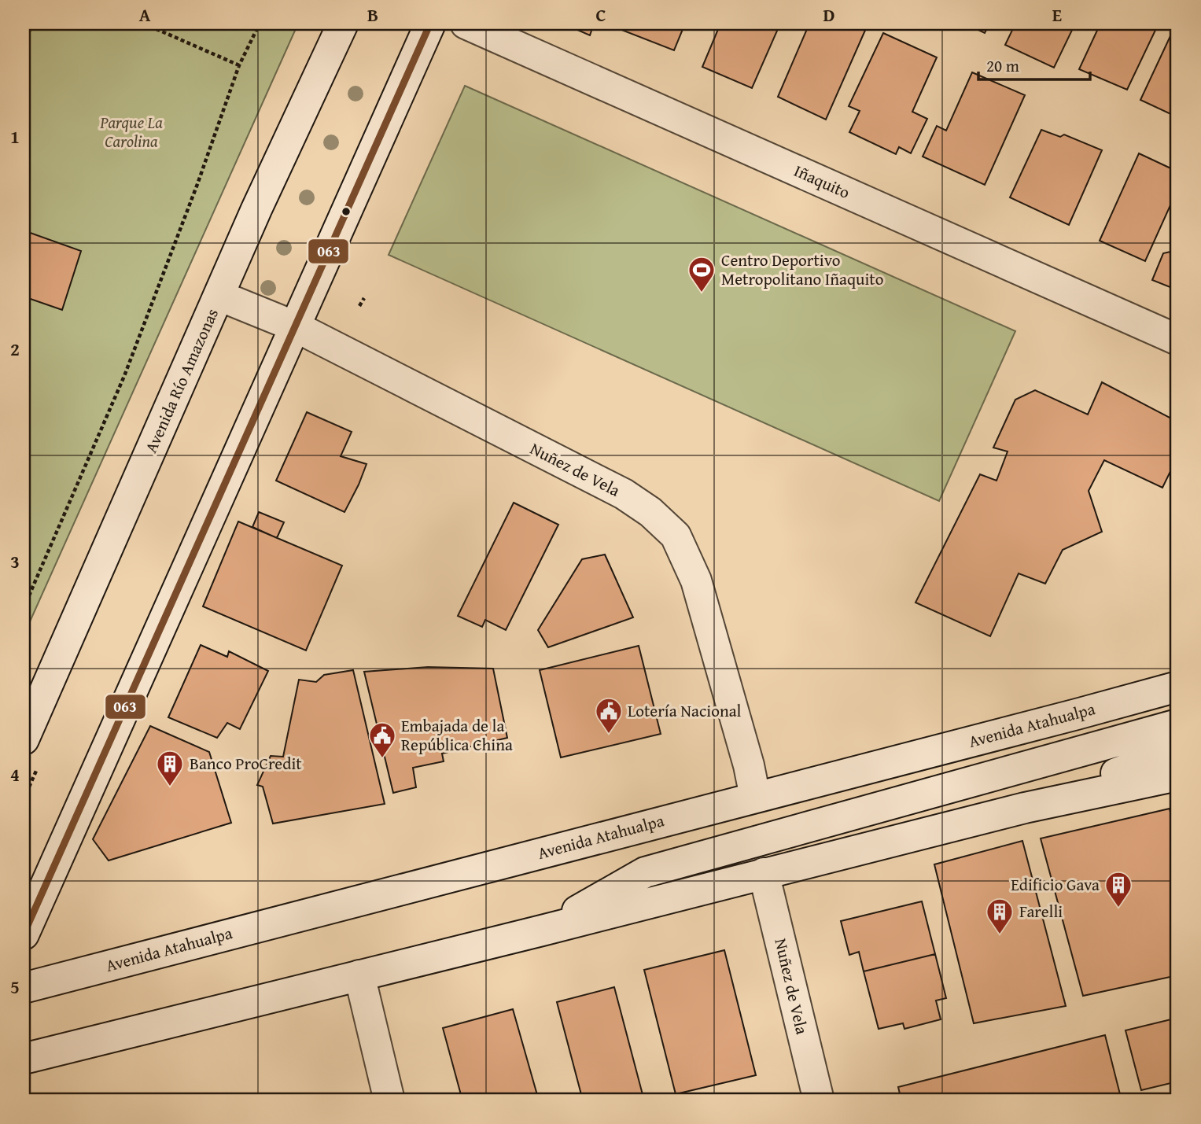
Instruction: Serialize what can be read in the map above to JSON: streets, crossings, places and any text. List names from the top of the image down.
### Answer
{
  "streets": {
    "main road": [
      "Iñaquito",
      "Avenida Río Amazonas",
      "Nuñez de Vela",
      "Avenida Atahualpa"
    ]
  },
  "crossings": [
    ["Avenida Río Amazonas", "Nuñez de Vela"],
    ["Nuñez de Vela", "Avenida Atahualpa"]
  ],
  "parks": ["Parque La Carolina"],
  "places": {
    "sports": ["Centro Deportivo Metropolitano Iñaquito"],
    "public building": ["Lotería Nacional", "Embajada de la República China"],
    "building": ["Banco ProCredit", "Edificio Gava", "Farelli"]
  },
  "lines": ["transit line 063"],
  "scale_bar": "20 m",
  "grid": {
    "columns": [
      "A",
      "B",
      "C",
      "D",
      "E"
    ],
    "rows": [
      "1",
      "2",
      "3",
      "4",
      "5"
    ]
  }
}
